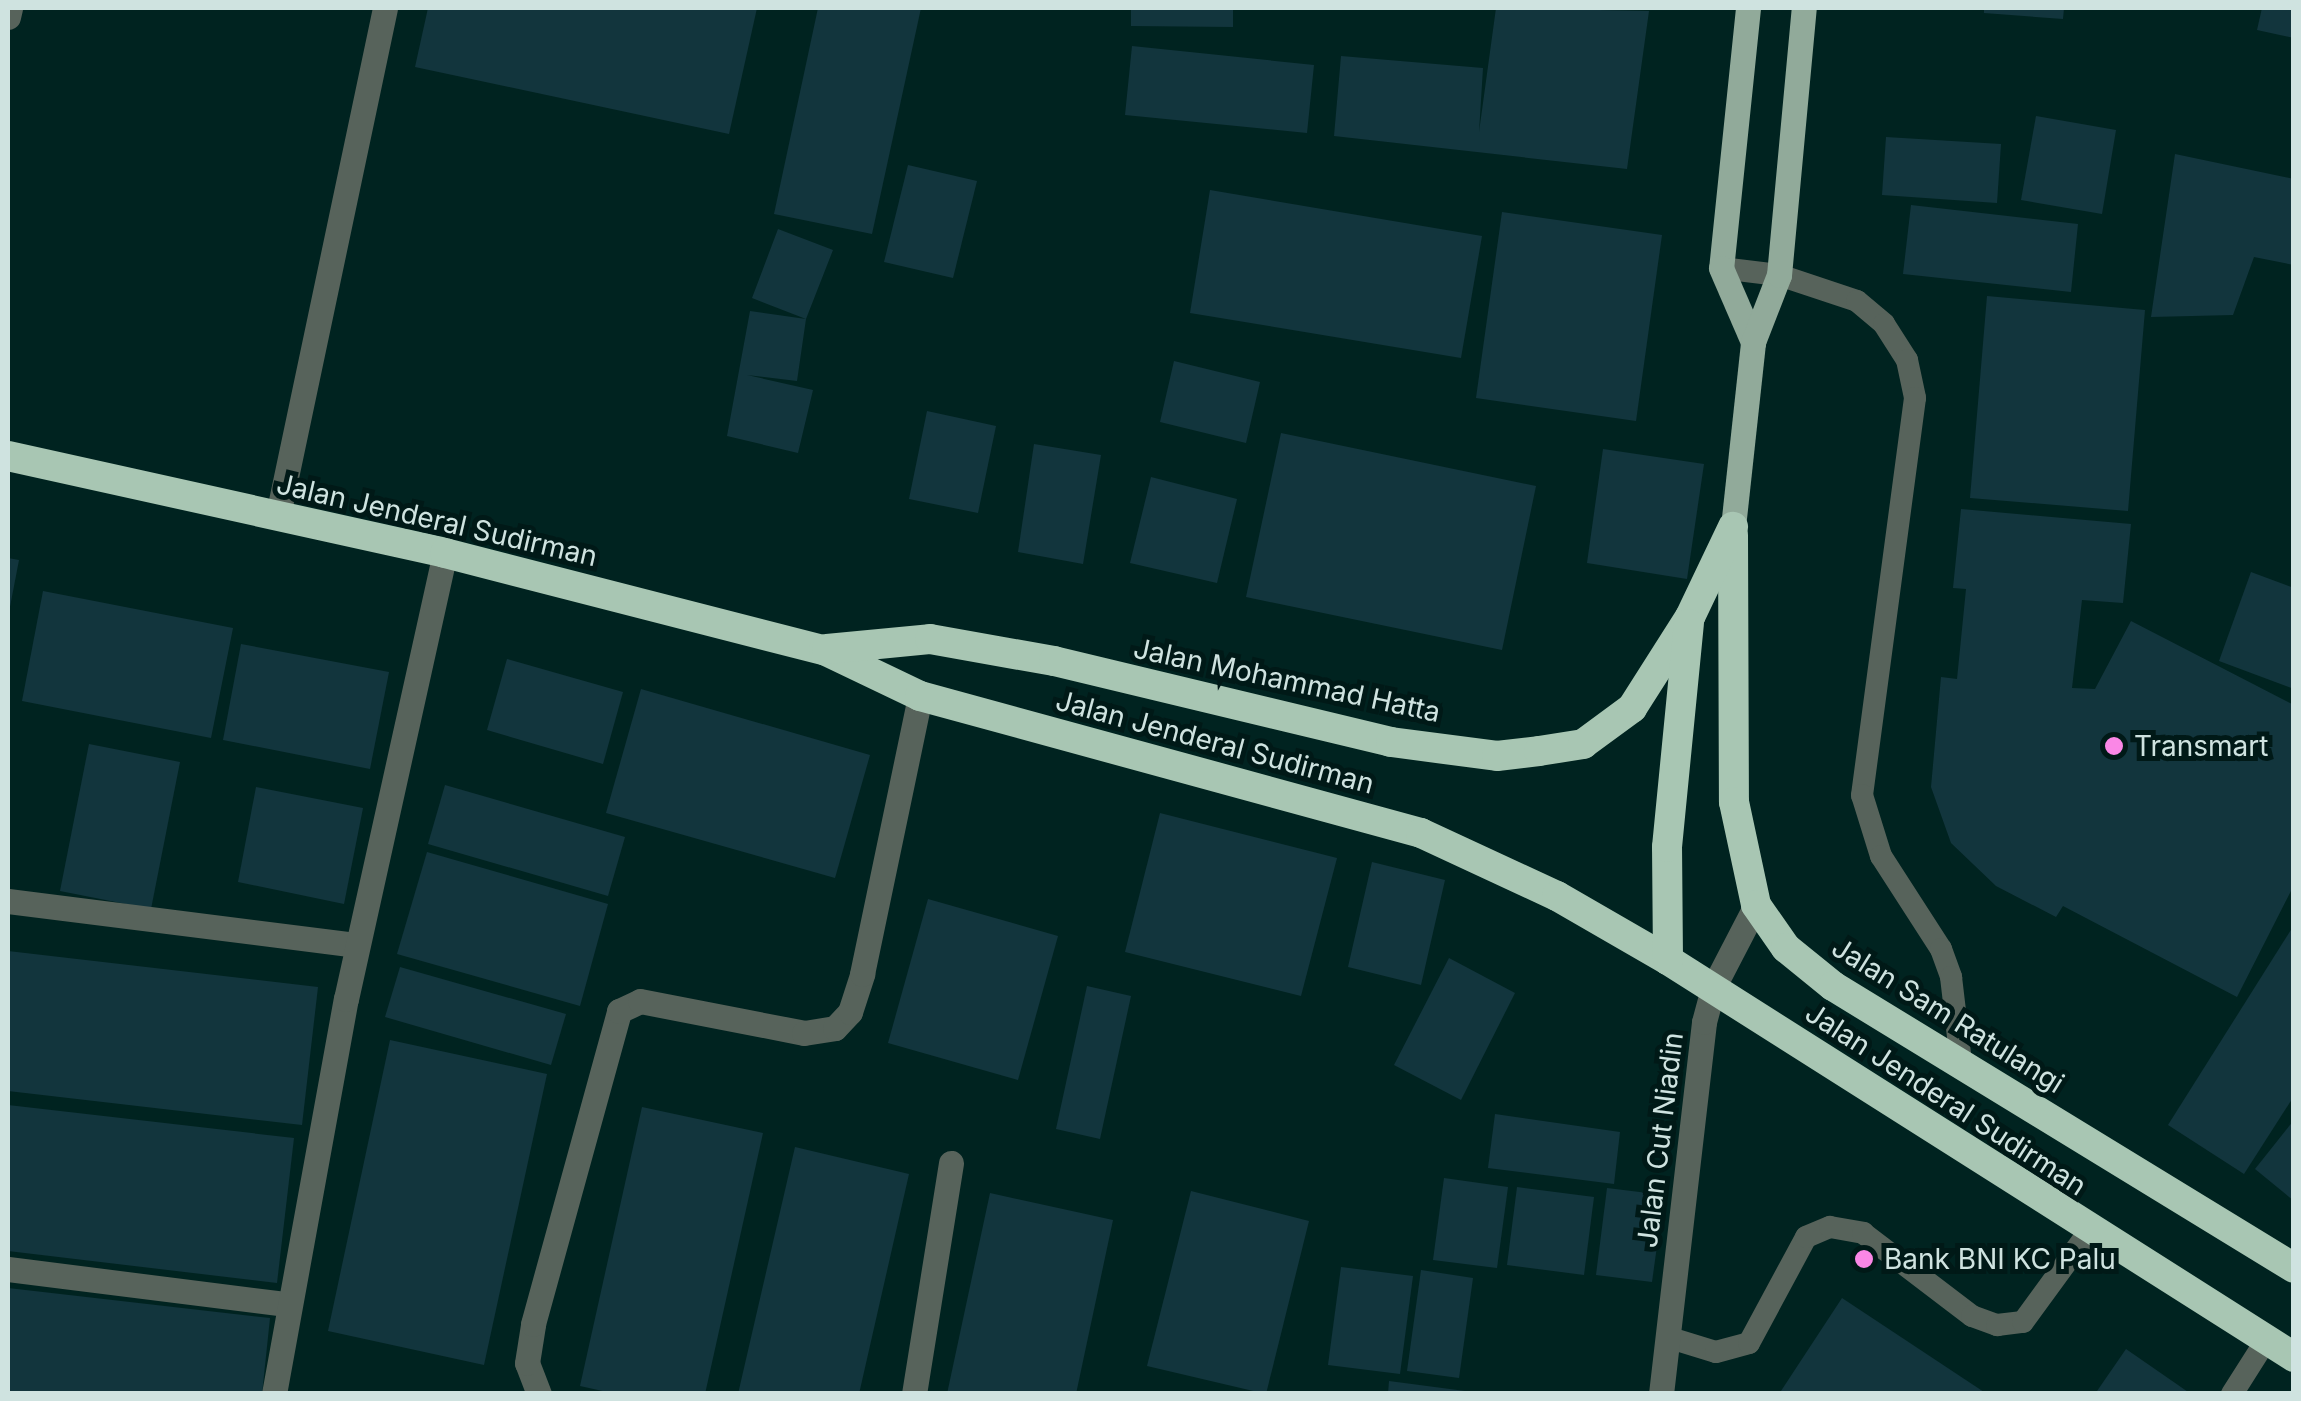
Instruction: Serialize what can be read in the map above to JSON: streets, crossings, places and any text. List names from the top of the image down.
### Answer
{
  "streets": {
    "highway": ["Jalan Jenderal Sudirman", "Jalan Mohammad Hatta", "Jalan Sam Ratulangi"],
    "street": ["Jalan Cut Niadin"]
  },
  "crossings": [
    ["Jalan Jenderal Sudirman", "Jalan Mohammad Hatta"],
    ["Jalan Jenderal Sudirman", "Jalan Cut Niadin"],
    ["Jalan Mohammad Hatta", "Jalan Sam Ratulangi"],
    ["Jalan Sam Ratulangi", "Jalan Cut Niadin"]
  ],
  "places": ["Transmart", "Bank BNI KC Palu"]
}
